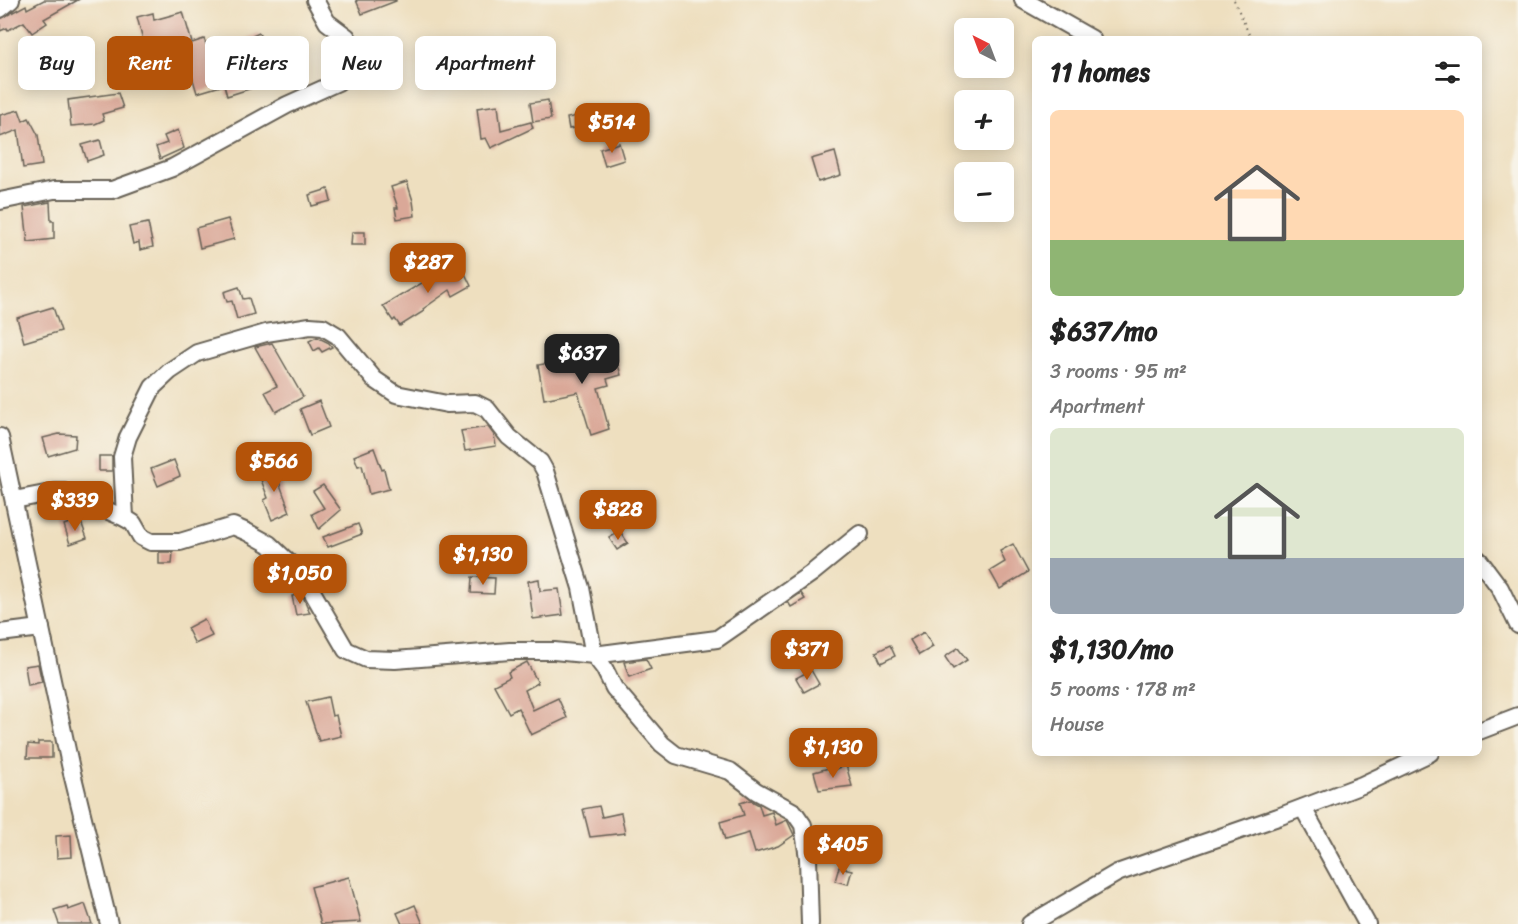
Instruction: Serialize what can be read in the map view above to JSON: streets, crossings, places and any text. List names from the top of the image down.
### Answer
{
  "north": "top left",
  "page": {
    "map_buttons": ["+", "−"],
    "chip": [
      "Buy",
      "Rent",
      "Filters",
      "New",
      "Apartment"
    ],
    "heading": "11 homes",
    "price": [
      "$514",
      "$287",
      "$637",
      "$566",
      "$339",
      "$828",
      "$1,130",
      "$1,050",
      "$371",
      "$1,130",
      "$405"
    ],
    "list": [
      {
        "name": "$637/mo",
        "note": "3 rooms · 95 m² · Apartment"
      },
      {
        "name": "$1,130/mo",
        "note": "5 rooms · 178 m² · House"
      }
    ]
  }
}
